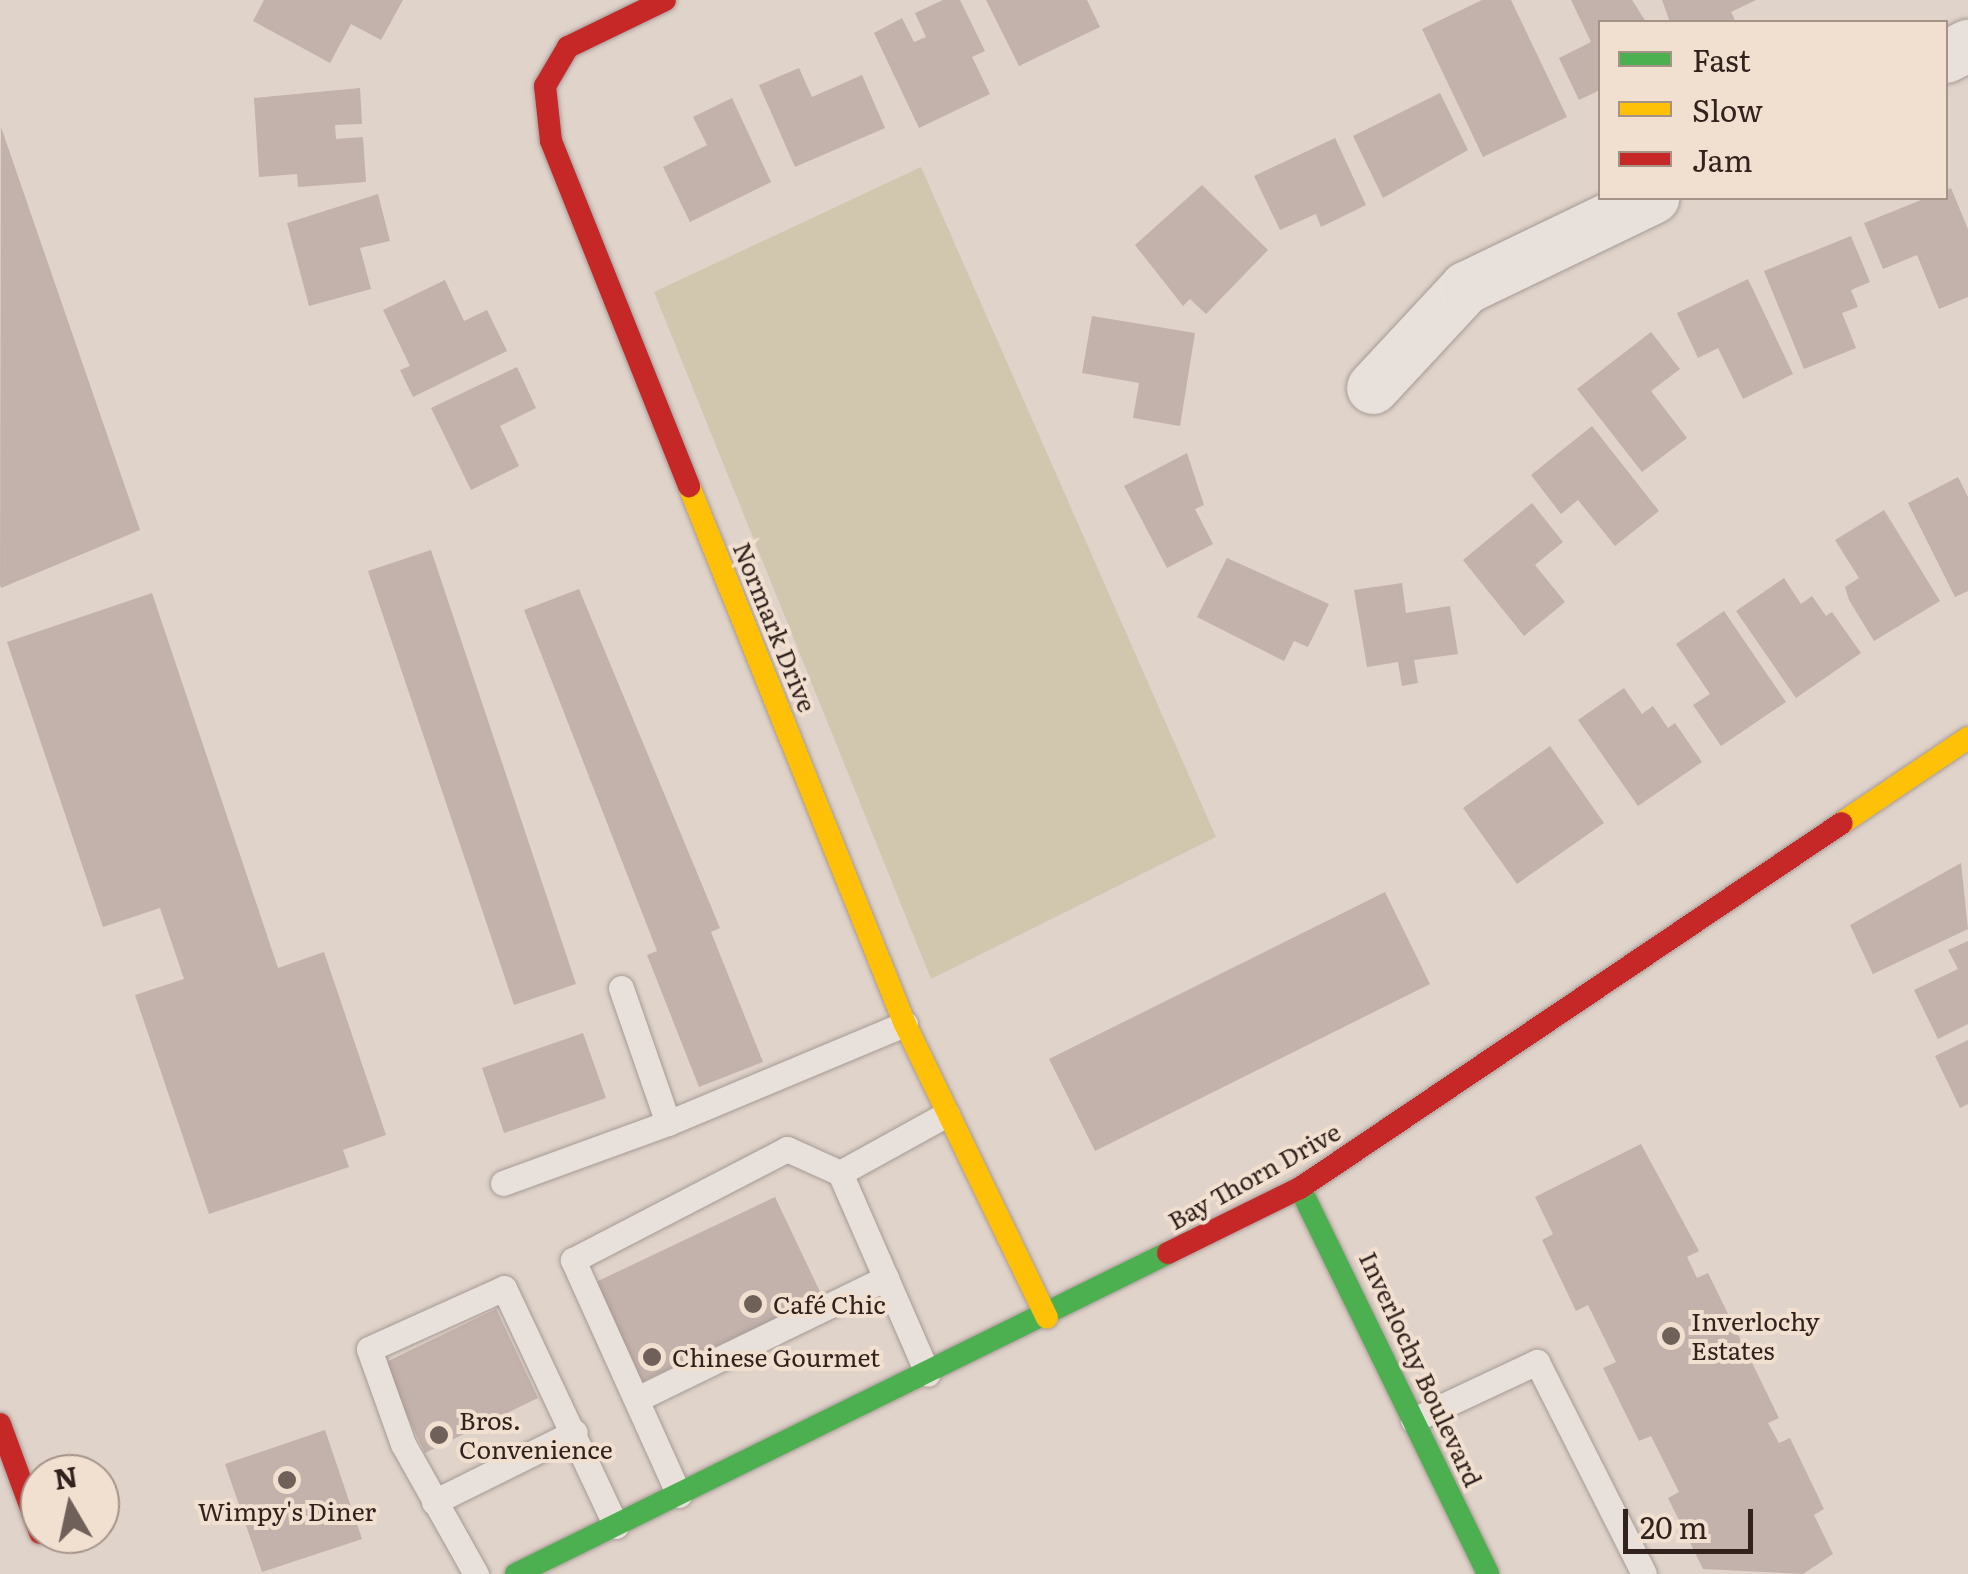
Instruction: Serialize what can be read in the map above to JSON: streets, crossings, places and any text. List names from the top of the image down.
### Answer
{
  "streets": {
    "street": ["Normark Drive", "Bay Thorn Drive", "Inverlochy Boulevard"]
  },
  "crossings": [
    ["Normark Drive", "Bay Thorn Drive"],
    ["Bay Thorn Drive", "Inverlochy Boulevard"]
  ],
  "places": [
    "Café Chic",
    "Inverlochy Estates",
    "Chinese Gourmet",
    "Bros. Convenience",
    "Wimpy's Diner"
  ],
  "legend": ["Fast", "Slow", "Jam"],
  "scale_bar": "20 m",
  "north": "top"
}
